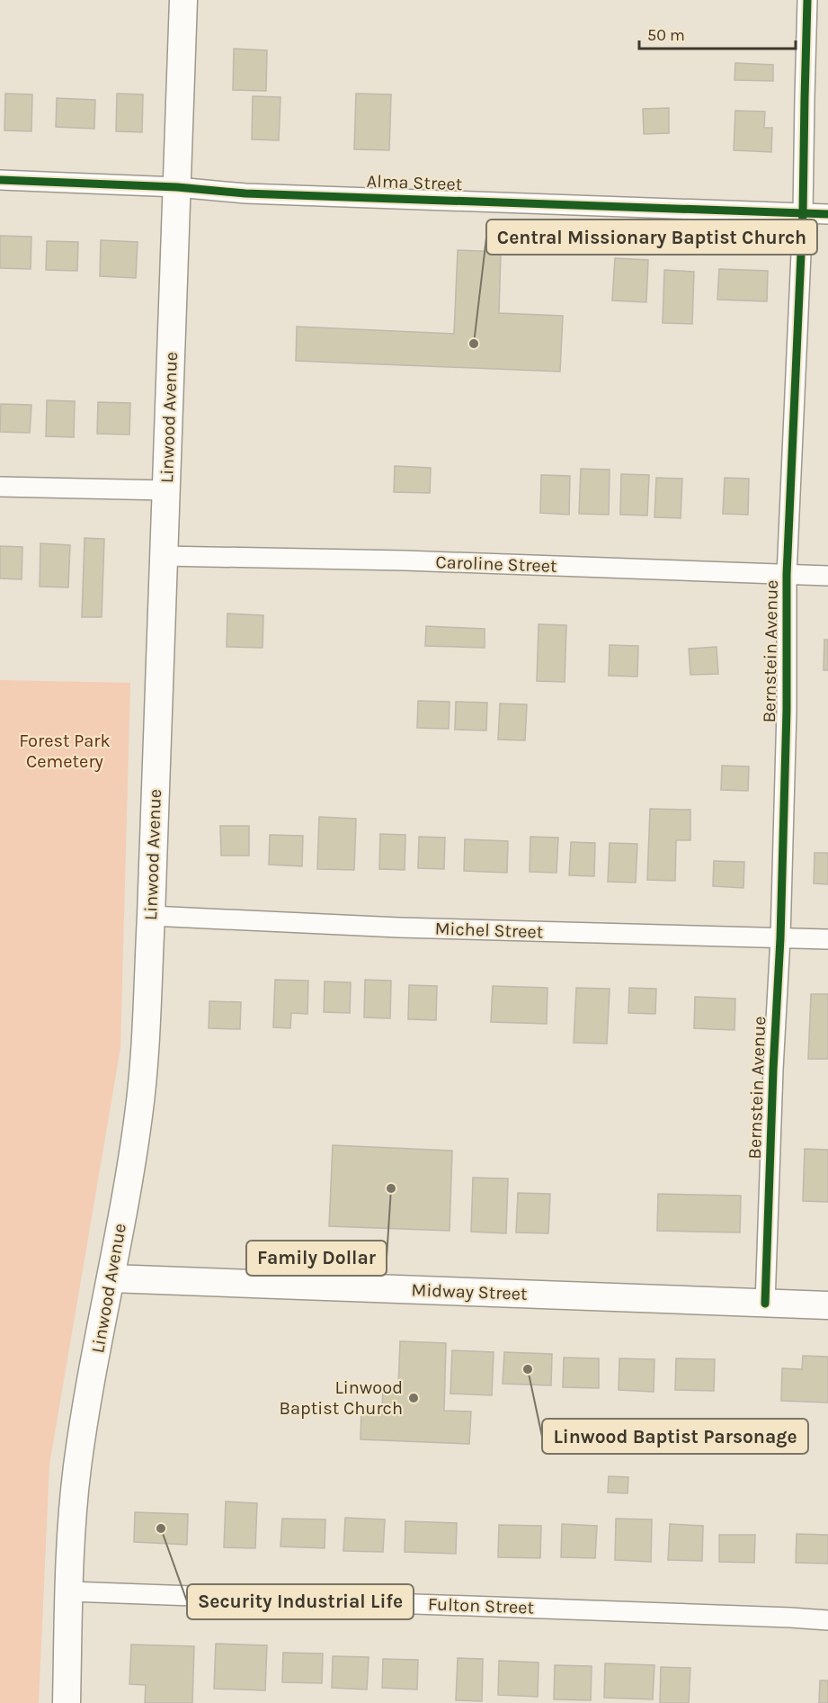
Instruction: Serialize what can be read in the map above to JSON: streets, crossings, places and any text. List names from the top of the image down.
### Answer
{
  "streets": {
    "main road": ["Linwood Avenue", "Midway Street"],
    "street": [
      "Alma Street",
      "Caroline Street",
      "Bernstein Avenue",
      "Michel Street",
      "Fulton Street"
    ]
  },
  "crossings": [
    ["Alma Street", "Linwood Avenue"],
    ["Alma Street", "Bernstein Avenue"],
    ["Linwood Avenue", "Caroline Street"],
    ["Linwood Avenue", "Michel Street"],
    ["Linwood Avenue", "Midway Street"],
    ["Linwood Avenue", "Fulton Street"],
    ["Caroline Street", "Bernstein Avenue"],
    ["Bernstein Avenue", "Michel Street"],
    ["Bernstein Avenue", "Midway Street"]
  ],
  "parks": ["Forest Park Cemetery"],
  "places": [
    "Central Missionary Baptist Church",
    "Family Dollar",
    "Linwood Baptist Parsonage",
    "Linwood Baptist Church",
    "Security Industrial Life"
  ],
  "scale_bar": "50 m"
}
